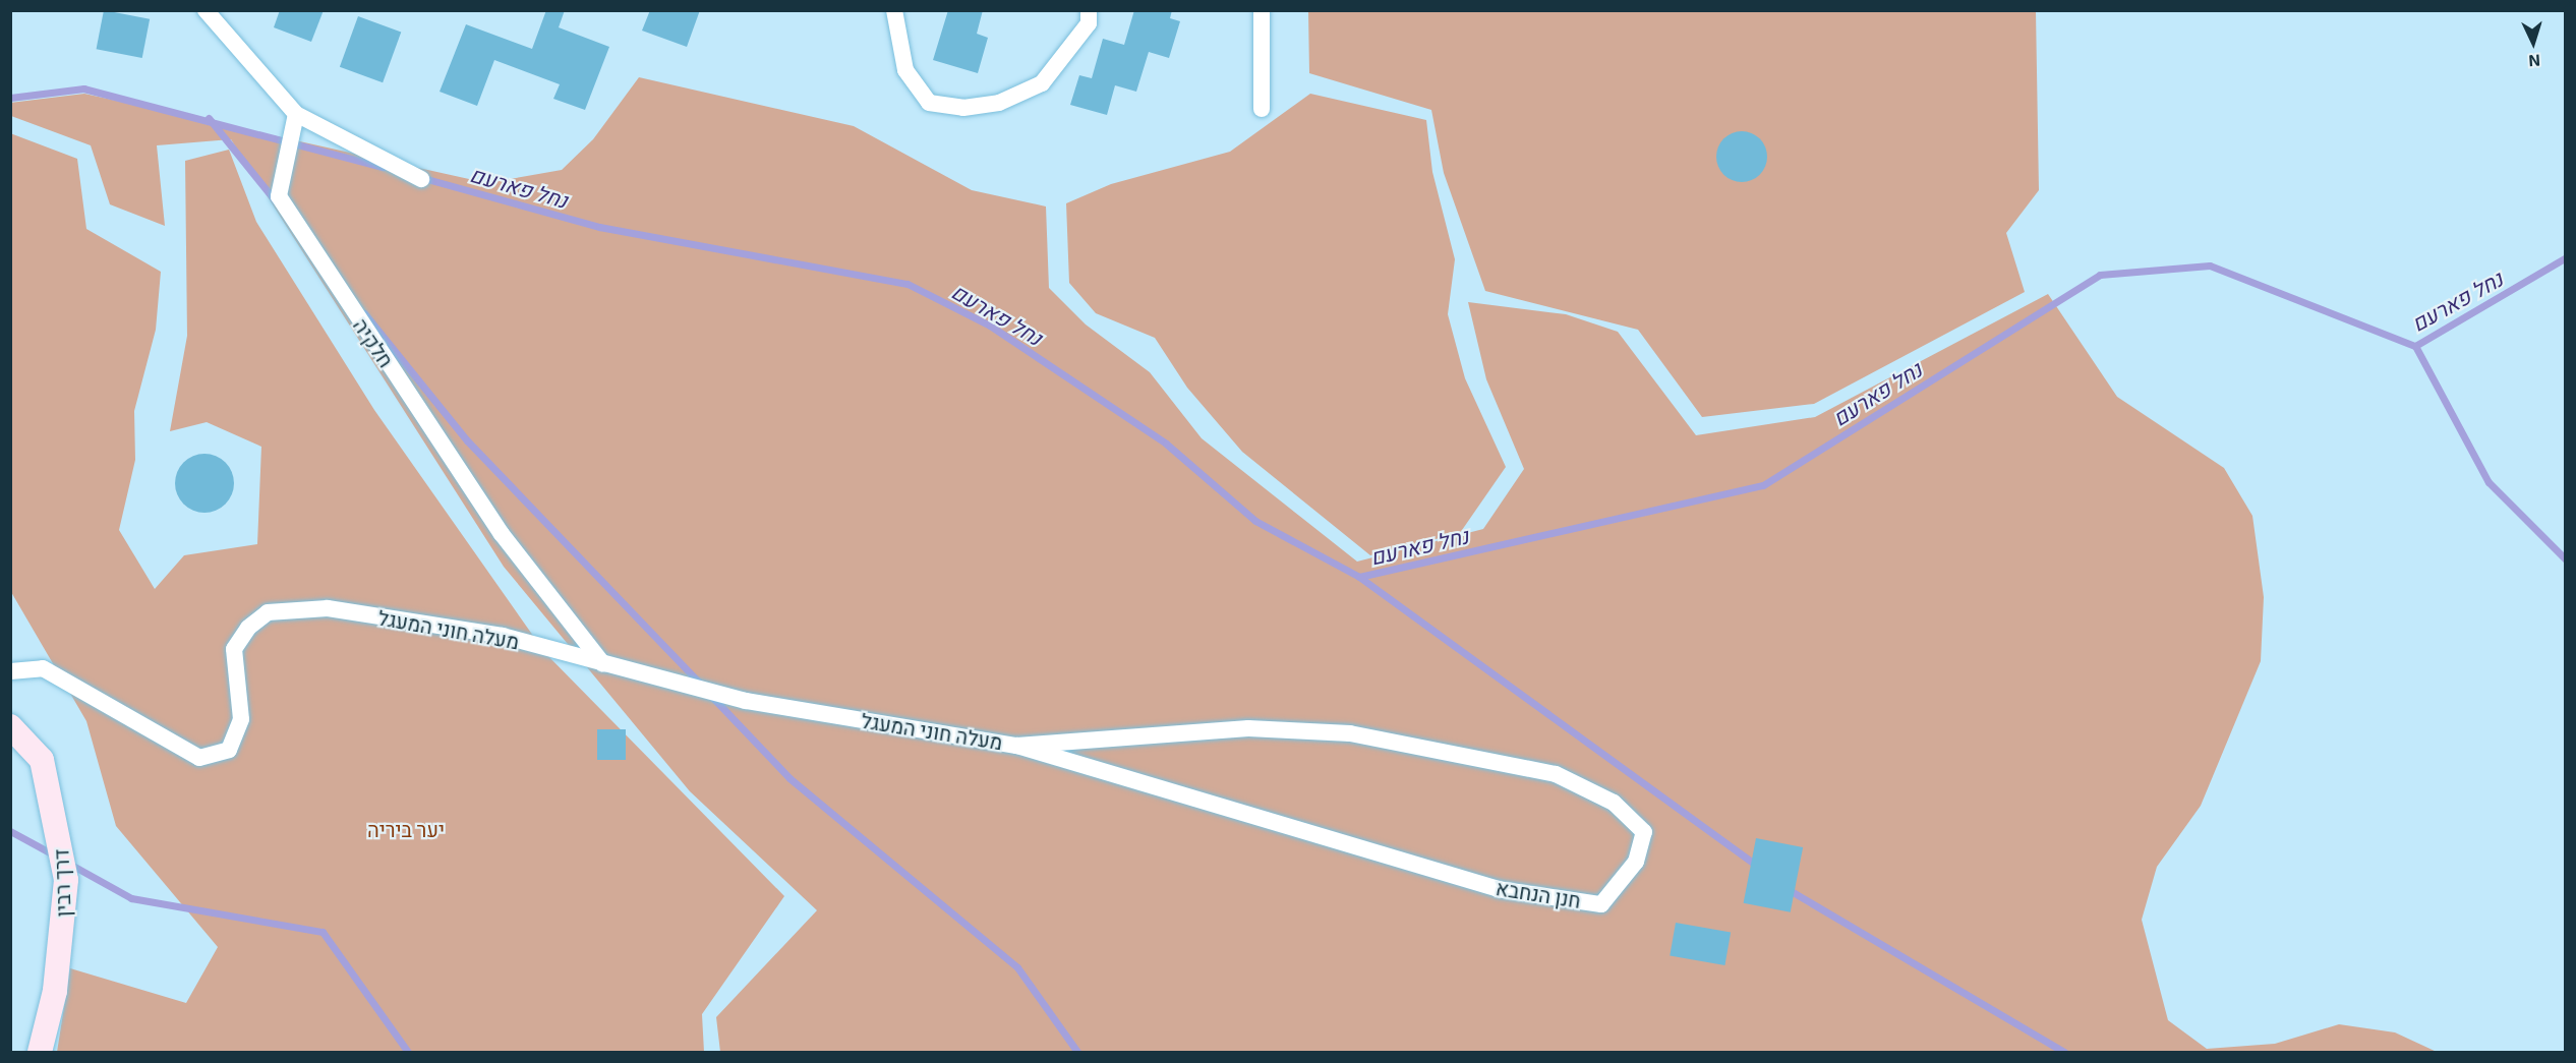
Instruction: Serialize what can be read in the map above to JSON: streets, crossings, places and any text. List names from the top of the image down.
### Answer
{
  "streets": {
    "street": [
      "חלקיה",
      "מעלה חוני המעגל",
      "דרך רבין",
      "חנן הנחבא"
    ]
  },
  "crossings": [
    ["חלקיה", "מעלה חוני המעגל"],
    ["מעלה חוני המעגל", "חנן הנחבא"]
  ],
  "water": ["נחל פארעם"],
  "parks": ["יער ביריה"],
  "north": "bottom"
}
